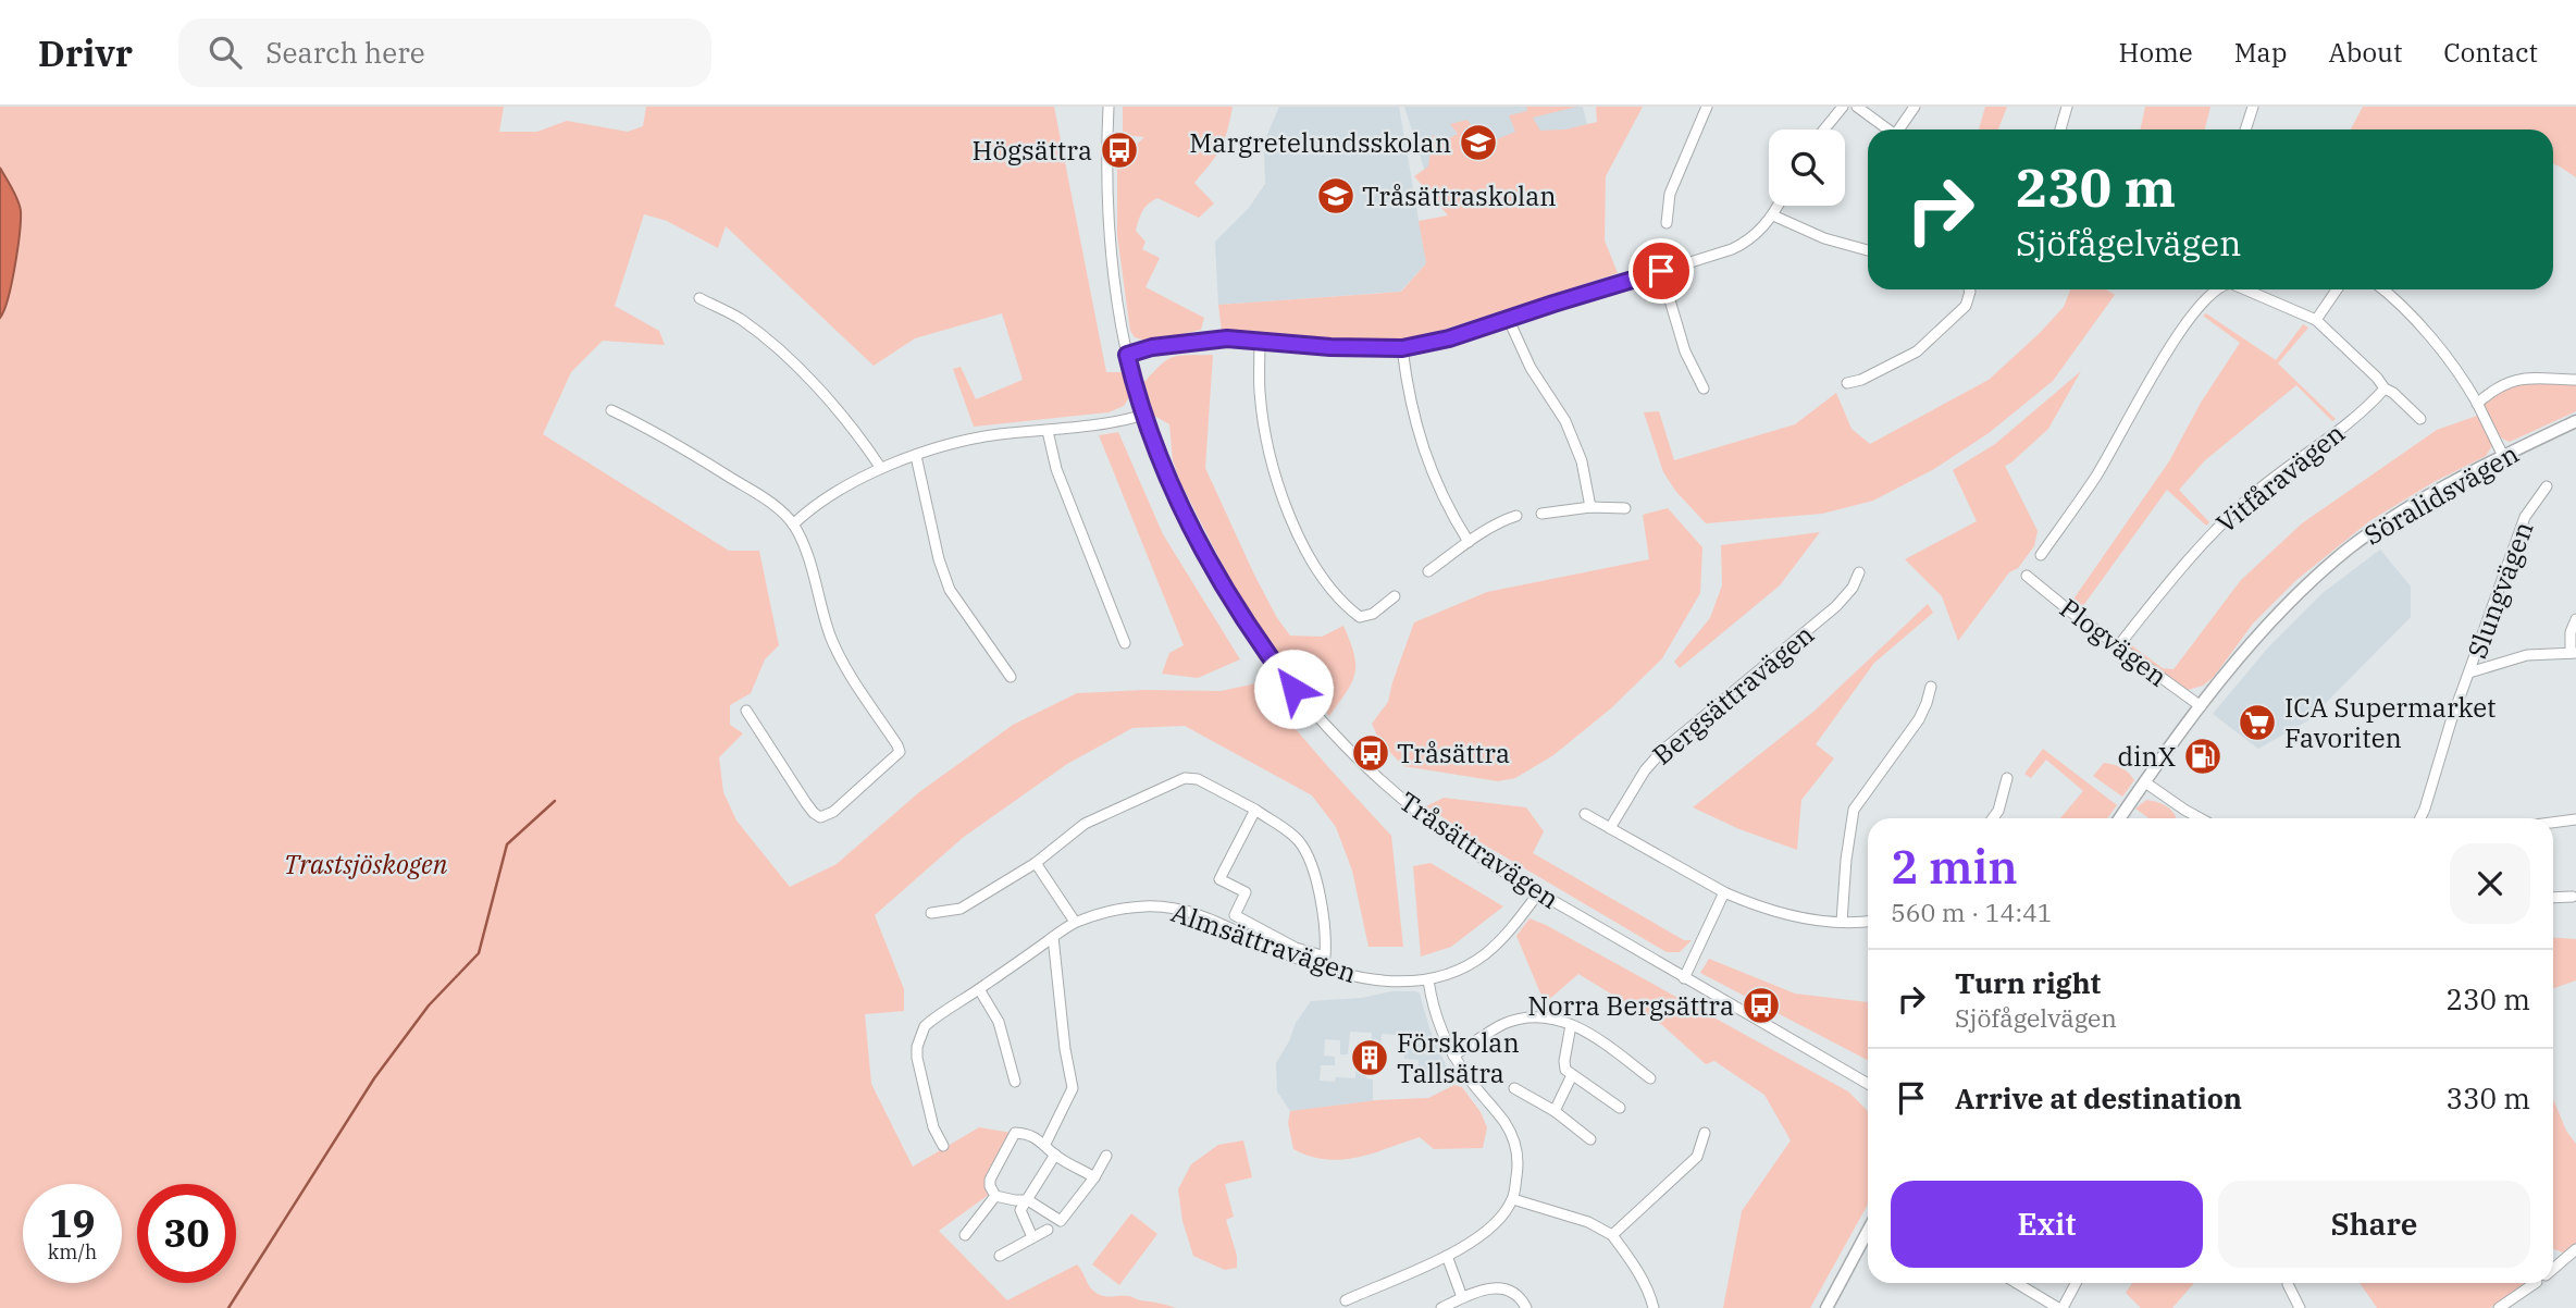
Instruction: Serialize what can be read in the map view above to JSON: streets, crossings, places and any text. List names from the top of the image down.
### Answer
{
  "streets": {
    "street": [
      "Vitfåravägen",
      "Söralidsvägen",
      "Slungvägen",
      "Plogvägen",
      "Bergsättravägen",
      "Tråsättravägen",
      "Almsättravägen"
    ]
  },
  "crossings": [
    ["Vitfåravägen", "Plogvägen"],
    ["Söralidsvägen", "Plogvägen"],
    ["Tråsättravägen", "Almsättravägen"]
  ],
  "parks": ["Trastsjöskogen"],
  "places": {
    "school or university": ["Margretelundsskolan", "Tråsättraskolan"],
    "bus stop": ["Högsättra", "Tråsättra", "Norra Bergsättra"],
    "supermarket": ["ICA Supermarket Favoriten"],
    "fuel station": ["dinX"],
    "building": ["Förskolan Tallsätra"]
  },
  "page": {
    "header": "Drivr",
    "search": "Search here",
    "nav": [
      "Home",
      "Map",
      "About",
      "Contact"
    ],
    "turn": ["230 m", "Sjöfågelvägen"],
    "heading": ["2 min", "560 m · 14:41"],
    "list": [
      {
        "name": "Turn right",
        "note": "Sjöfågelvägen",
        "value": "230 m"
      },
      {
        "name": "Arrive at destination",
        "value": "330 m"
      }
    ],
    "buttons": ["Exit", "Share"],
    "speed": "19 km/h",
    "limit": "30"
  }
}
